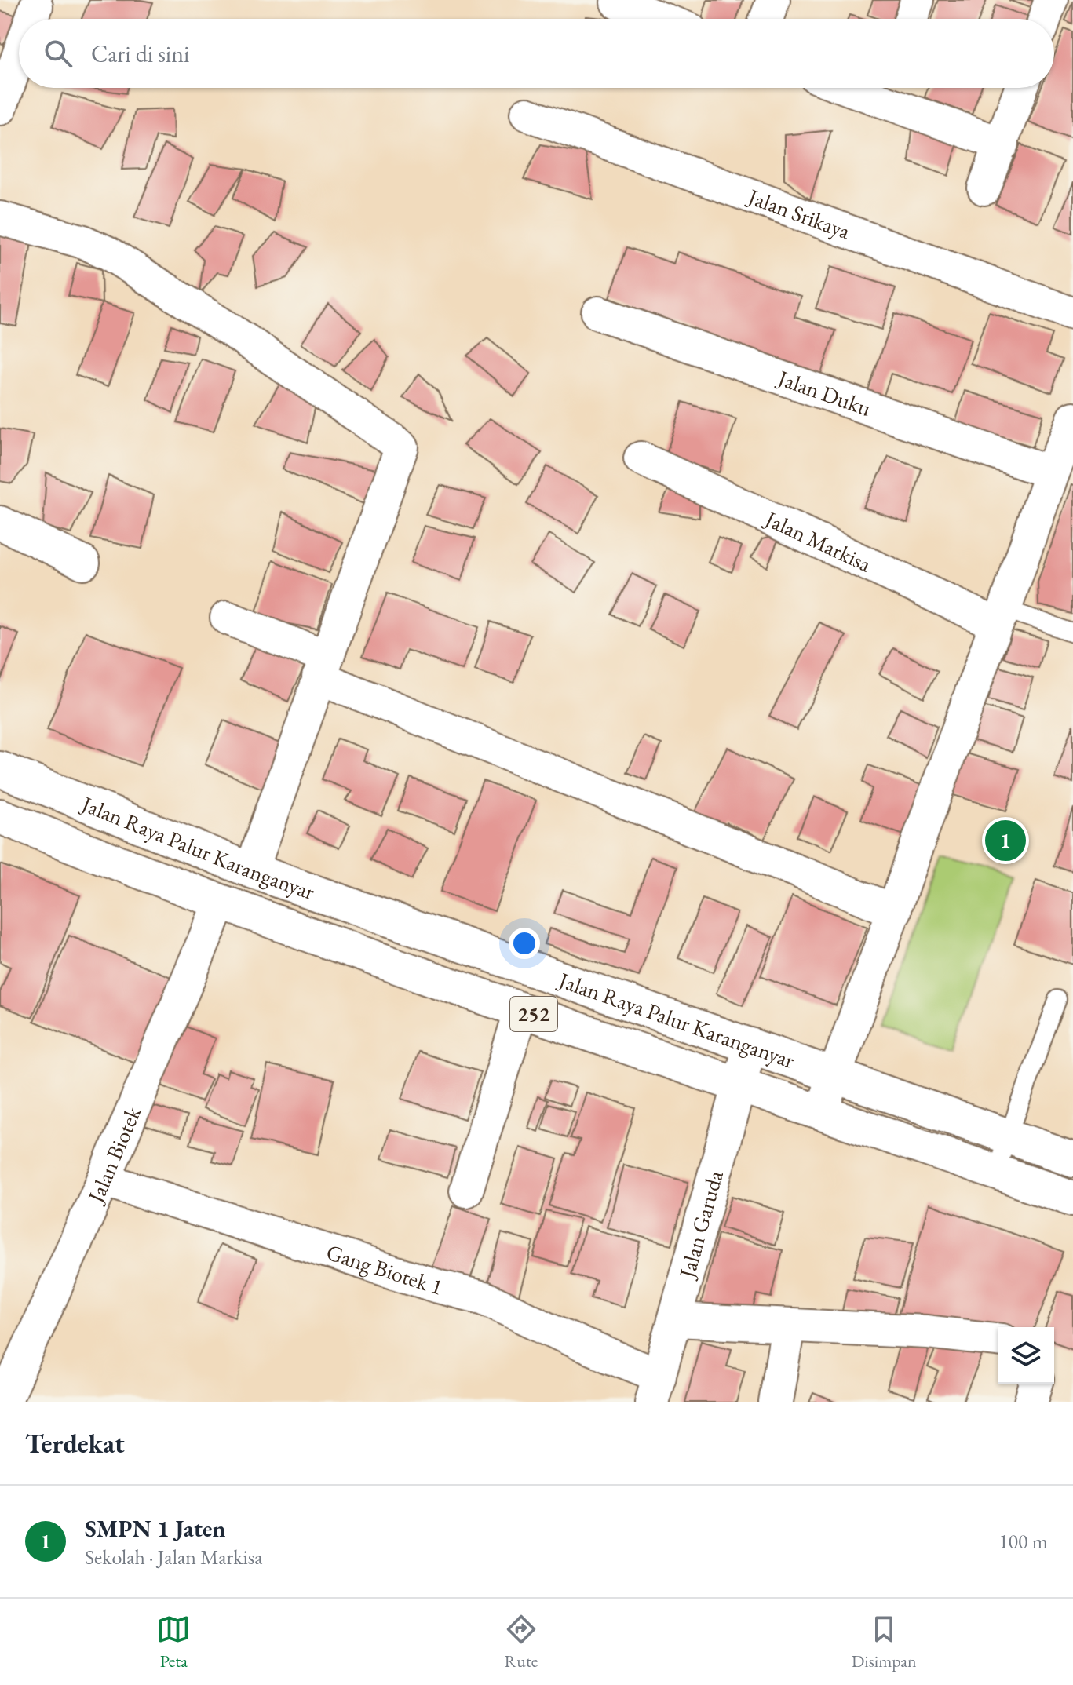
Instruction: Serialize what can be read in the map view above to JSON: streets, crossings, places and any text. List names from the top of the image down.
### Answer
{
  "streets": {
    "main road": ["Jalan Raya Palur Karanganyar", "252"],
    "street": [
      "Jalan Srikaya",
      "Jalan Duku",
      "Jalan Markisa",
      "Jalan Biotek",
      "Jalan Garuda",
      "Gang Biotek 1"
    ]
  },
  "crossings": [
    ["Jalan Raya Palur Karanganyar", "Jalan Biotek"],
    ["Jalan Raya Palur Karanganyar", "Jalan Garuda"],
    ["Jalan Biotek", "Gang Biotek 1"],
    ["Jalan Garuda", "Gang Biotek 1"]
  ],
  "page": {
    "search": "Cari di sini",
    "pins": "1",
    "heading": "Terdekat",
    "list": [
      {
        "mark": "1",
        "name": "SMPN 1 Jaten",
        "note": "Sekolah · Jalan Markisa",
        "value": "100 m"
      }
    ],
    "nav": ["Peta", "Rute", "Disimpan"]
  }
}
